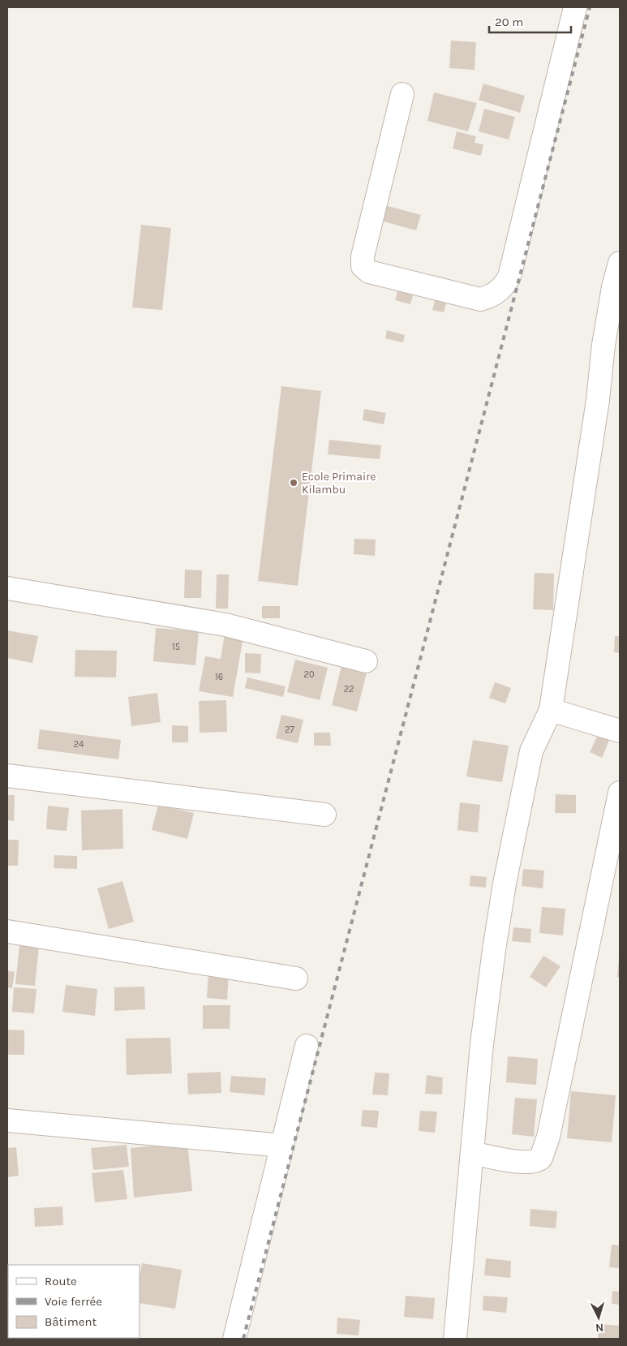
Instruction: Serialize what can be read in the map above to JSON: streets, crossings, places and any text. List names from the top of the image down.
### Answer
{
  "places": ["Ecole Primaire Kilambu"],
  "house_numbers": [
    "15",
    "20",
    "16",
    "22",
    "27",
    "24"
  ],
  "legend": ["Route", "Voie ferrée", "Bâtiment"],
  "scale_bar": "20 m",
  "north": "bottom"
}
